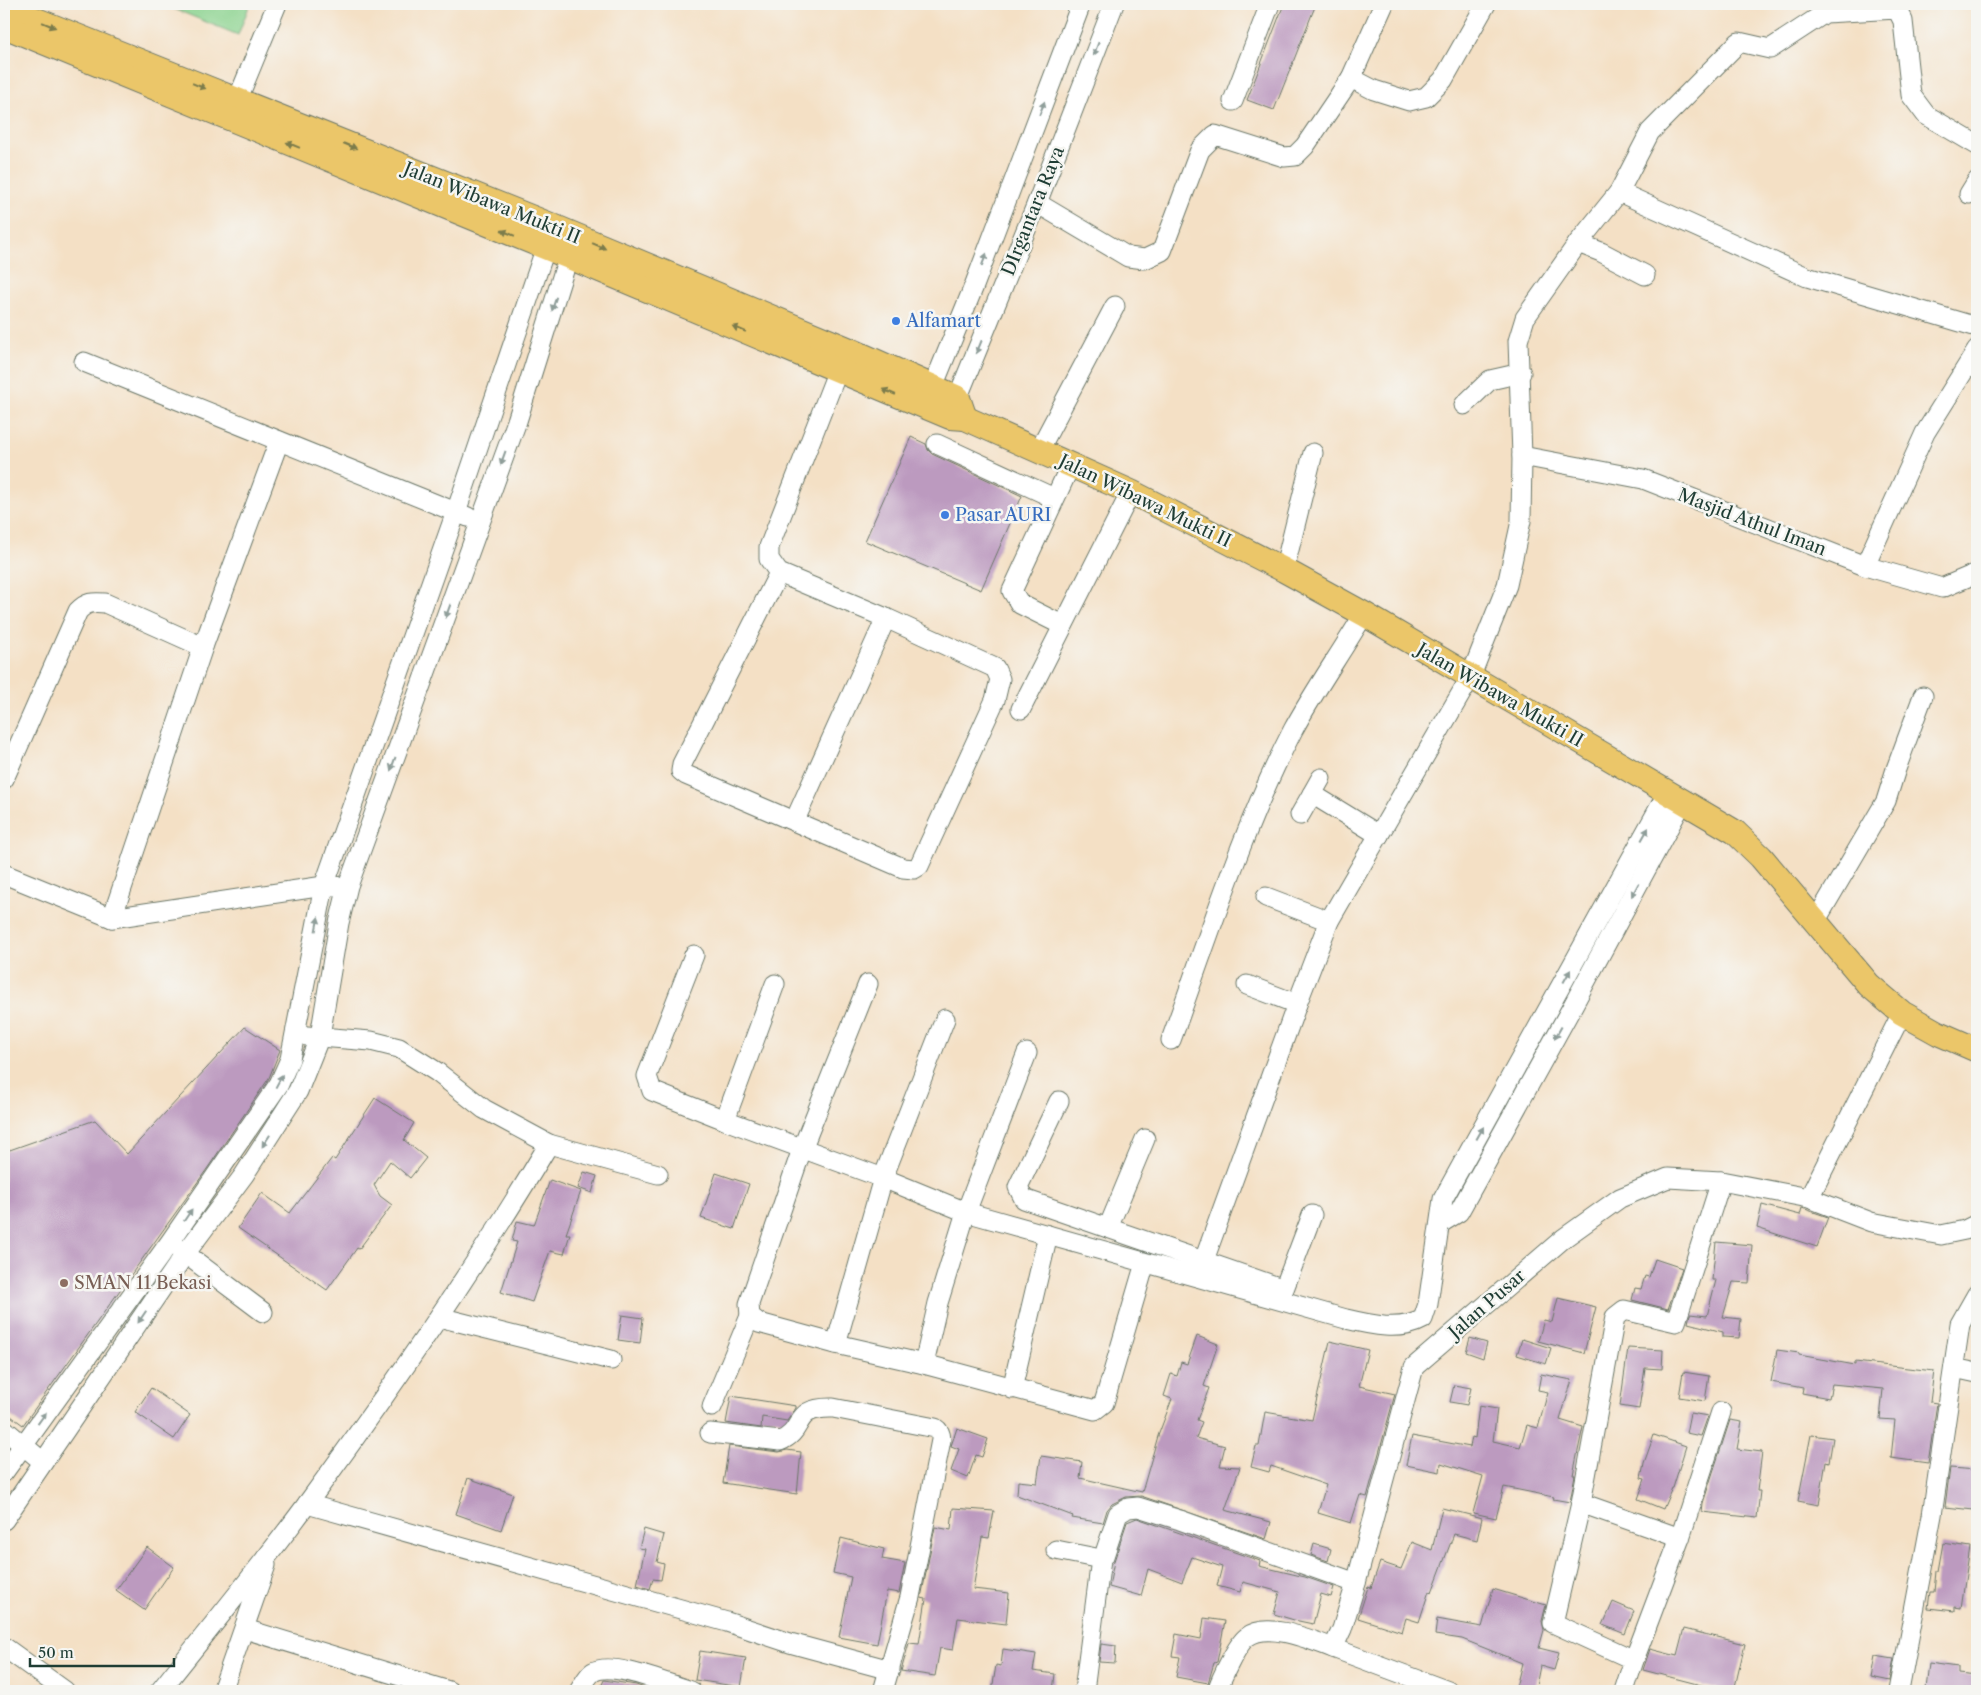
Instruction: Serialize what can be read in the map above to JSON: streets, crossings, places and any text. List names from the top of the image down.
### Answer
{
  "streets": {
    "main road": ["Jalan Wibawa Mukti II"],
    "street": ["DIrgantara Raya", "Masjid Athul Iman", "Jalan Pusar"]
  },
  "crossings": [
    ["Jalan Wibawa Mukti II", "DIrgantara Raya"]
  ],
  "places": ["Alfamart", "Pasar AURI", "SMAN 11 Bekasi"],
  "scale_bar": "50 m"
}
